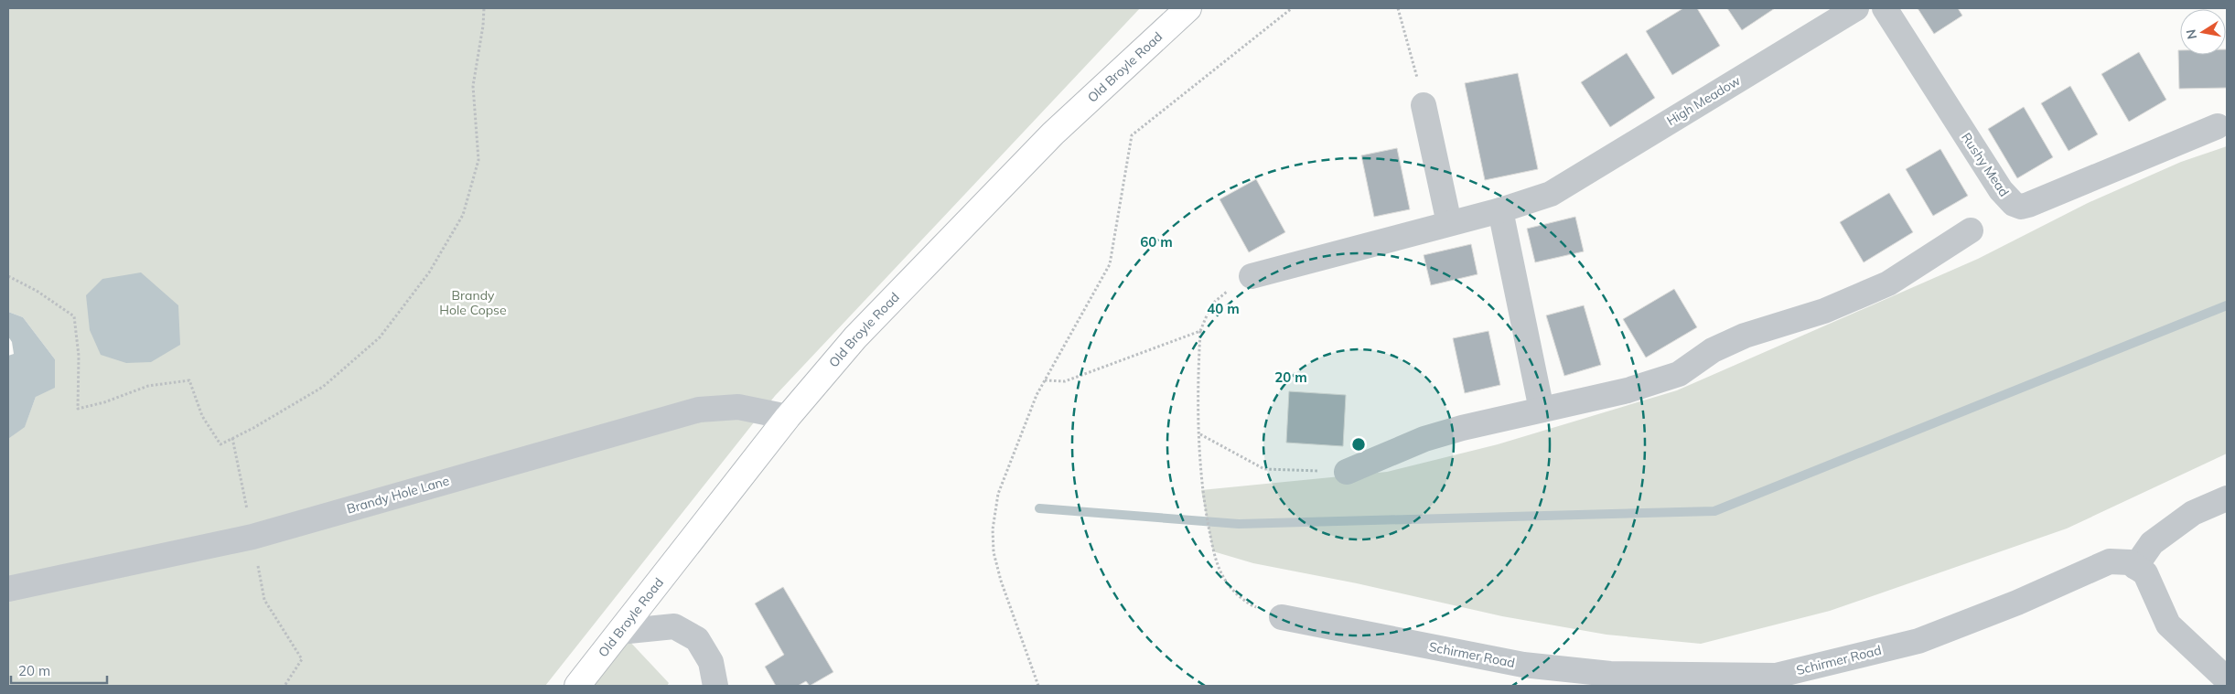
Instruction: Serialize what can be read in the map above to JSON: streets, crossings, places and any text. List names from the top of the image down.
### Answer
{
  "streets": {
    "main road": ["Old Broyle Road"],
    "street": [
      "High Meadow",
      "Rushy Mead",
      "Brandy Hole Lane",
      "Schirmer Road"
    ]
  },
  "crossings": [
    ["Old Broyle Road", "Brandy Hole Lane"]
  ],
  "parks": ["Brandy Hole Copse"],
  "scale_bar": "20 m",
  "north": "left",
  "rings": ["60 m", "40 m", "20 m"]
}
